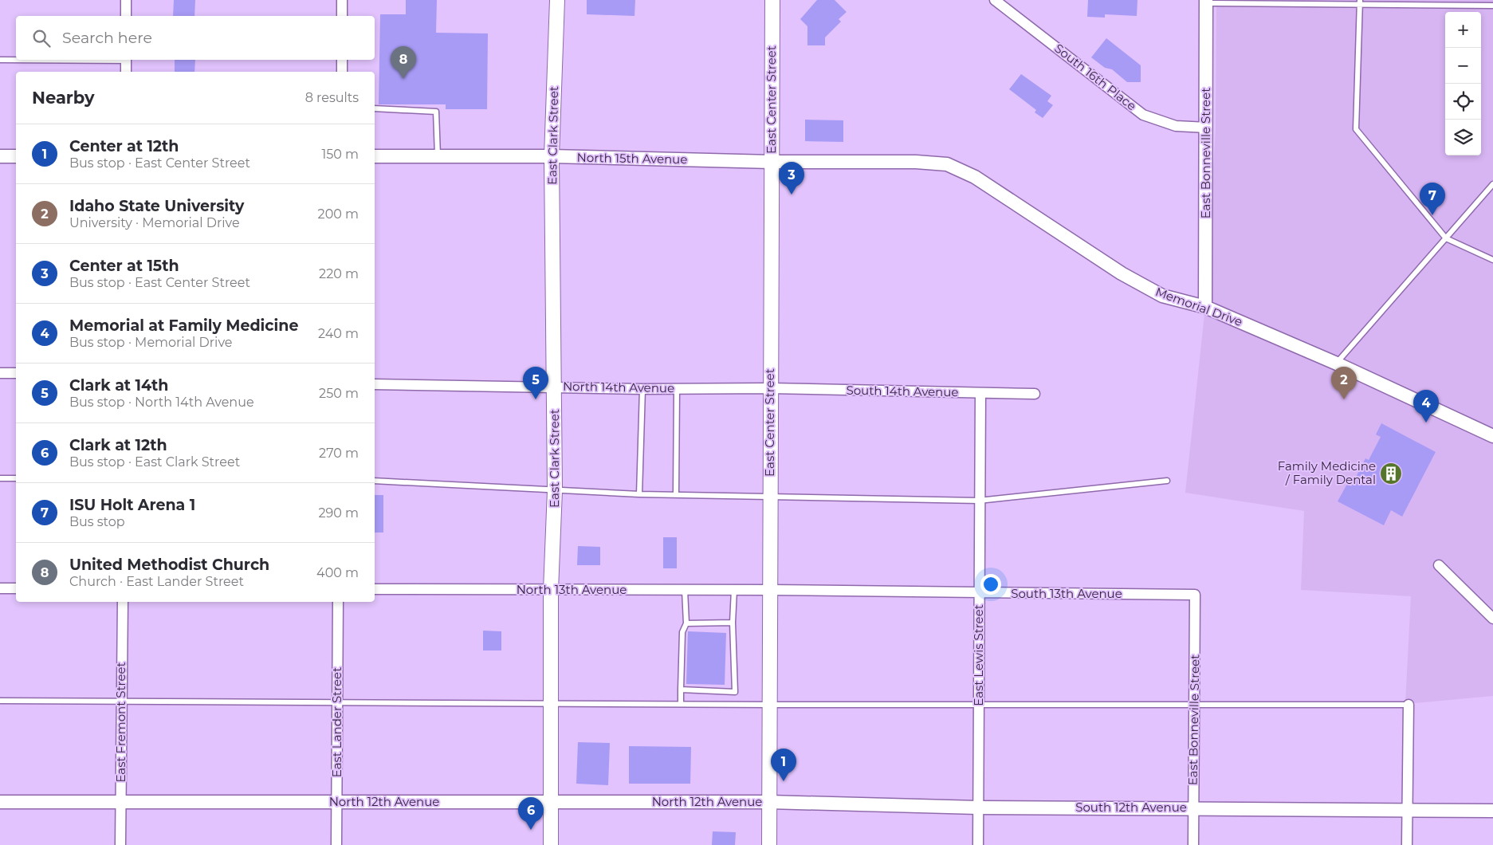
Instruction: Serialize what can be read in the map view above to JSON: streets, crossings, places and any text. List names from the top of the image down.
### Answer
{
  "streets": {
    "main road": ["East Center Street", "East Clark Street"],
    "street": [
      "South 16th Place",
      "East Bonneville Street",
      "North 15th Avenue",
      "Memorial Drive",
      "North 14th Avenue",
      "South 14th Avenue",
      "North 13th Avenue",
      "South 13th Avenue",
      "East Lewis Street",
      "East Fremont Street",
      "East Lander Street",
      "North 12th Avenue",
      "South 12th Avenue"
    ]
  },
  "crossings": [
    ["South 16th Place", "East Bonneville Street"],
    ["East Center Street", "North 15th Avenue"],
    ["East Center Street", "North 14th Avenue"],
    ["East Center Street", "South 14th Avenue"],
    ["East Center Street", "North 13th Avenue"],
    ["East Center Street", "South 13th Avenue"],
    ["East Center Street", "North 12th Avenue"],
    ["East Center Street", "South 12th Avenue"],
    ["East Clark Street", "North 15th Avenue"],
    ["East Clark Street", "North 14th Avenue"],
    ["East Clark Street", "North 13th Avenue"],
    ["East Clark Street", "North 12th Avenue"],
    ["East Bonneville Street", "Memorial Drive"],
    ["East Bonneville Street", "South 13th Avenue"],
    ["East Bonneville Street", "South 12th Avenue"],
    ["North 15th Avenue", "Memorial Drive"],
    ["North 14th Avenue", "South 14th Avenue"],
    ["South 14th Avenue", "East Lewis Street"],
    ["North 13th Avenue", "South 13th Avenue"],
    ["South 13th Avenue", "East Lewis Street"],
    ["East Lewis Street", "South 12th Avenue"],
    ["East Fremont Street", "North 12th Avenue"],
    ["East Lander Street", "North 12th Avenue"],
    ["North 12th Avenue", "South 12th Avenue"]
  ],
  "places": {
    "building": ["Family Medicine / Family Dental"]
  },
  "page": {
    "map_buttons": ["+", "−"],
    "search": "Search here",
    "pins": [
      "8",
      "3",
      "7",
      "2",
      "5",
      "4",
      "1",
      "6"
    ],
    "heading": ["Nearby", "8 results"],
    "list": [
      {
        "mark": "1",
        "name": "Center at 12th",
        "note": "Bus stop · East Center Street",
        "value": "150 m"
      },
      {
        "mark": "2",
        "name": "Idaho State University",
        "note": "University · Memorial Drive",
        "value": "200 m"
      },
      {
        "mark": "3",
        "name": "Center at 15th",
        "note": "Bus stop · East Center Street",
        "value": "220 m"
      },
      {
        "mark": "4",
        "name": "Memorial at Family Medicine",
        "note": "Bus stop · Memorial Drive",
        "value": "240 m"
      },
      {
        "mark": "5",
        "name": "Clark at 14th",
        "note": "Bus stop · North 14th Avenue",
        "value": "250 m"
      },
      {
        "mark": "6",
        "name": "Clark at 12th",
        "note": "Bus stop · East Clark Street",
        "value": "270 m"
      },
      {
        "mark": "7",
        "name": "ISU Holt Arena 1",
        "note": "Bus stop",
        "value": "290 m"
      },
      {
        "mark": "8",
        "name": "United Methodist Church",
        "note": "Church · East Lander Street",
        "value": "400 m"
      }
    ]
  }
}
